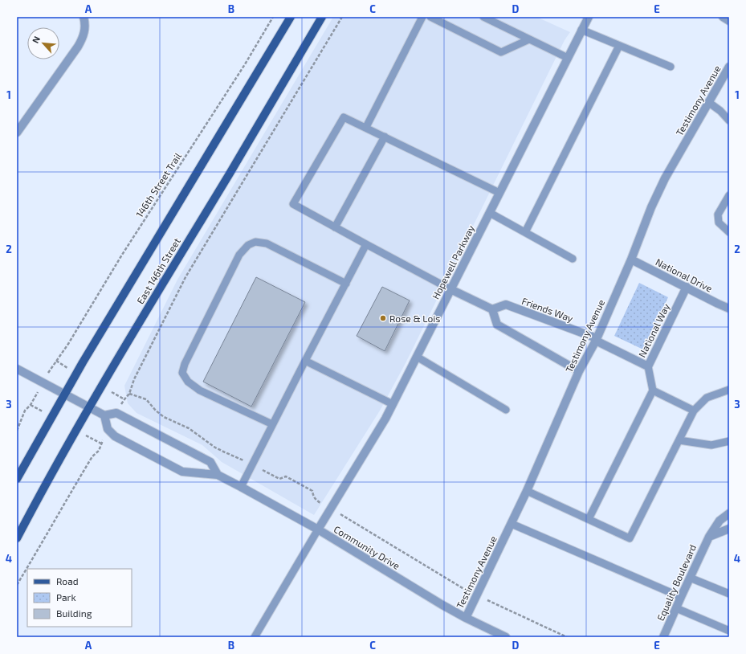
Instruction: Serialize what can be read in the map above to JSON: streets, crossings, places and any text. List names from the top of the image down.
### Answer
{
  "streets": {
    "main road": ["East 146th Street"],
    "street": [
      "Testimony Avenue",
      "Hopewell Parkway",
      "National Drive",
      "Friends Way",
      "National Way",
      "Community Drive",
      "Equality Boulevard"
    ],
    "path": ["146th Street Trail"]
  },
  "crossings": [
    ["Testimony Avenue", "National Drive"],
    ["Testimony Avenue", "Friends Way"],
    ["Testimony Avenue", "National Way"],
    ["Testimony Avenue", "Community Drive"],
    ["Hopewell Parkway", "Community Drive"],
    ["National Drive", "National Way"],
    ["Friends Way", "National Way"]
  ],
  "places": ["Rose & Lois"],
  "legend": ["Road", "Park", "Building"],
  "north": "top left",
  "grid": {
    "columns": [
      "A",
      "B",
      "C",
      "D",
      "E"
    ],
    "rows": [
      "1",
      "2",
      "3",
      "4"
    ]
  }
}
